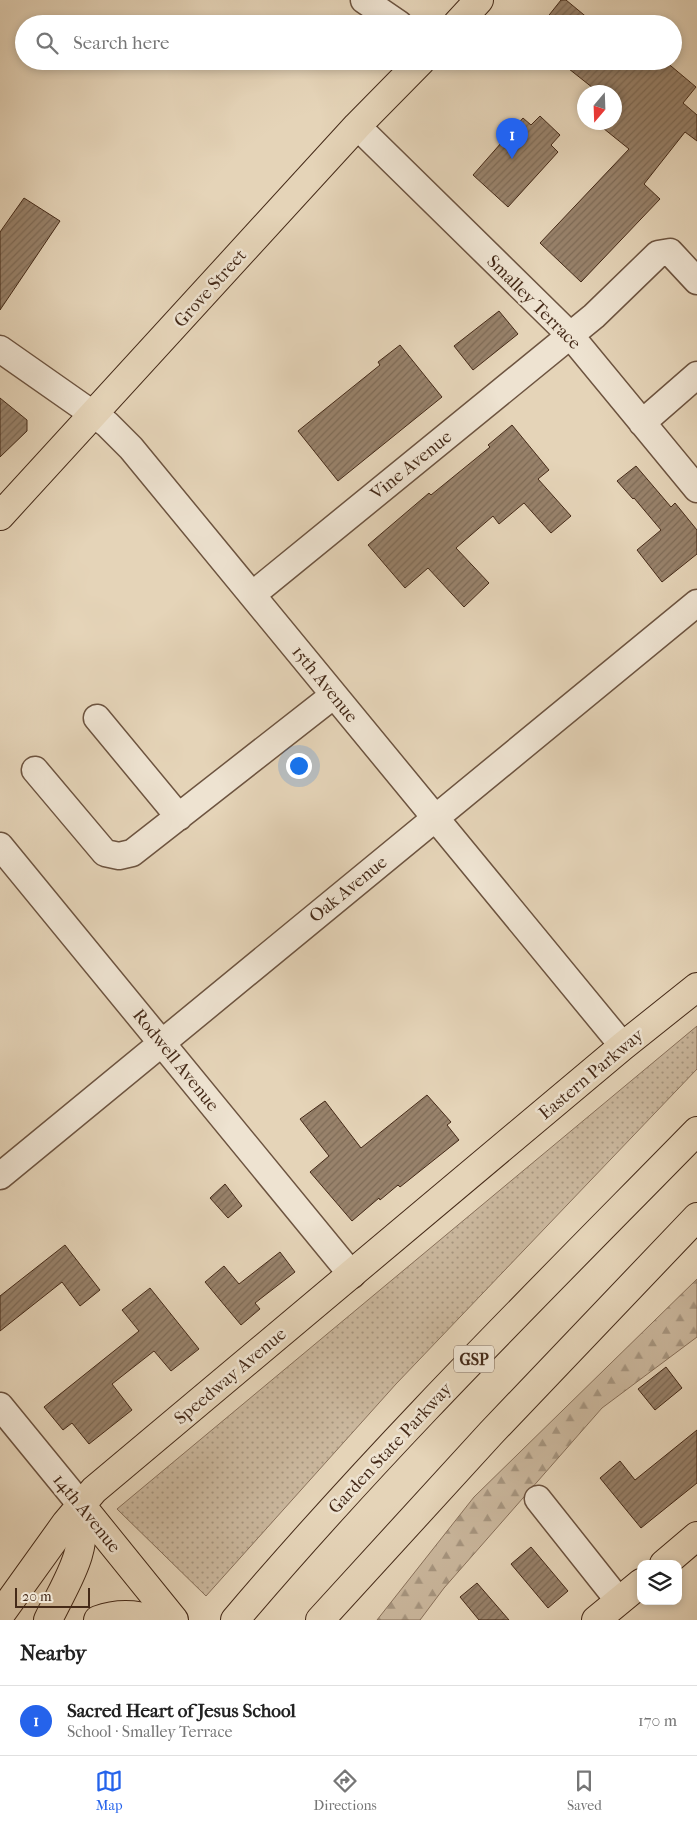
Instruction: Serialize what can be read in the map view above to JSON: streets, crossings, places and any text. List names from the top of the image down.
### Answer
{
  "streets": {
    "main road": [
      "Grove Street",
      "Eastern Parkway",
      "GSP",
      "Speedway Avenue",
      "Garden State Parkway",
      "14th Avenue"
    ],
    "street": [
      "Smalley Terrace",
      "Vine Avenue",
      "15th Avenue",
      "Oak Avenue",
      "Rodwell Avenue"
    ]
  },
  "crossings": [
    ["Grove Street", "Smalley Terrace"],
    ["Grove Street", "15th Avenue"],
    ["Smalley Terrace", "Vine Avenue"],
    ["Vine Avenue", "15th Avenue"],
    ["15th Avenue", "Oak Avenue"],
    ["15th Avenue", "Eastern Parkway"],
    ["Oak Avenue", "Rodwell Avenue"],
    ["Rodwell Avenue", "Speedway Avenue"],
    ["Eastern Parkway", "Speedway Avenue"],
    ["Speedway Avenue", "14th Avenue"]
  ],
  "scale_bar": "20 m",
  "north": "bottom",
  "page": {
    "search": "Search here",
    "pins": "1",
    "scale": "20 m",
    "heading": "Nearby",
    "list": [
      {
        "mark": "1",
        "name": "Sacred Heart of Jesus School",
        "note": "School · Smalley Terrace",
        "value": "170 m"
      }
    ],
    "nav": ["Map", "Directions", "Saved"]
  }
}
